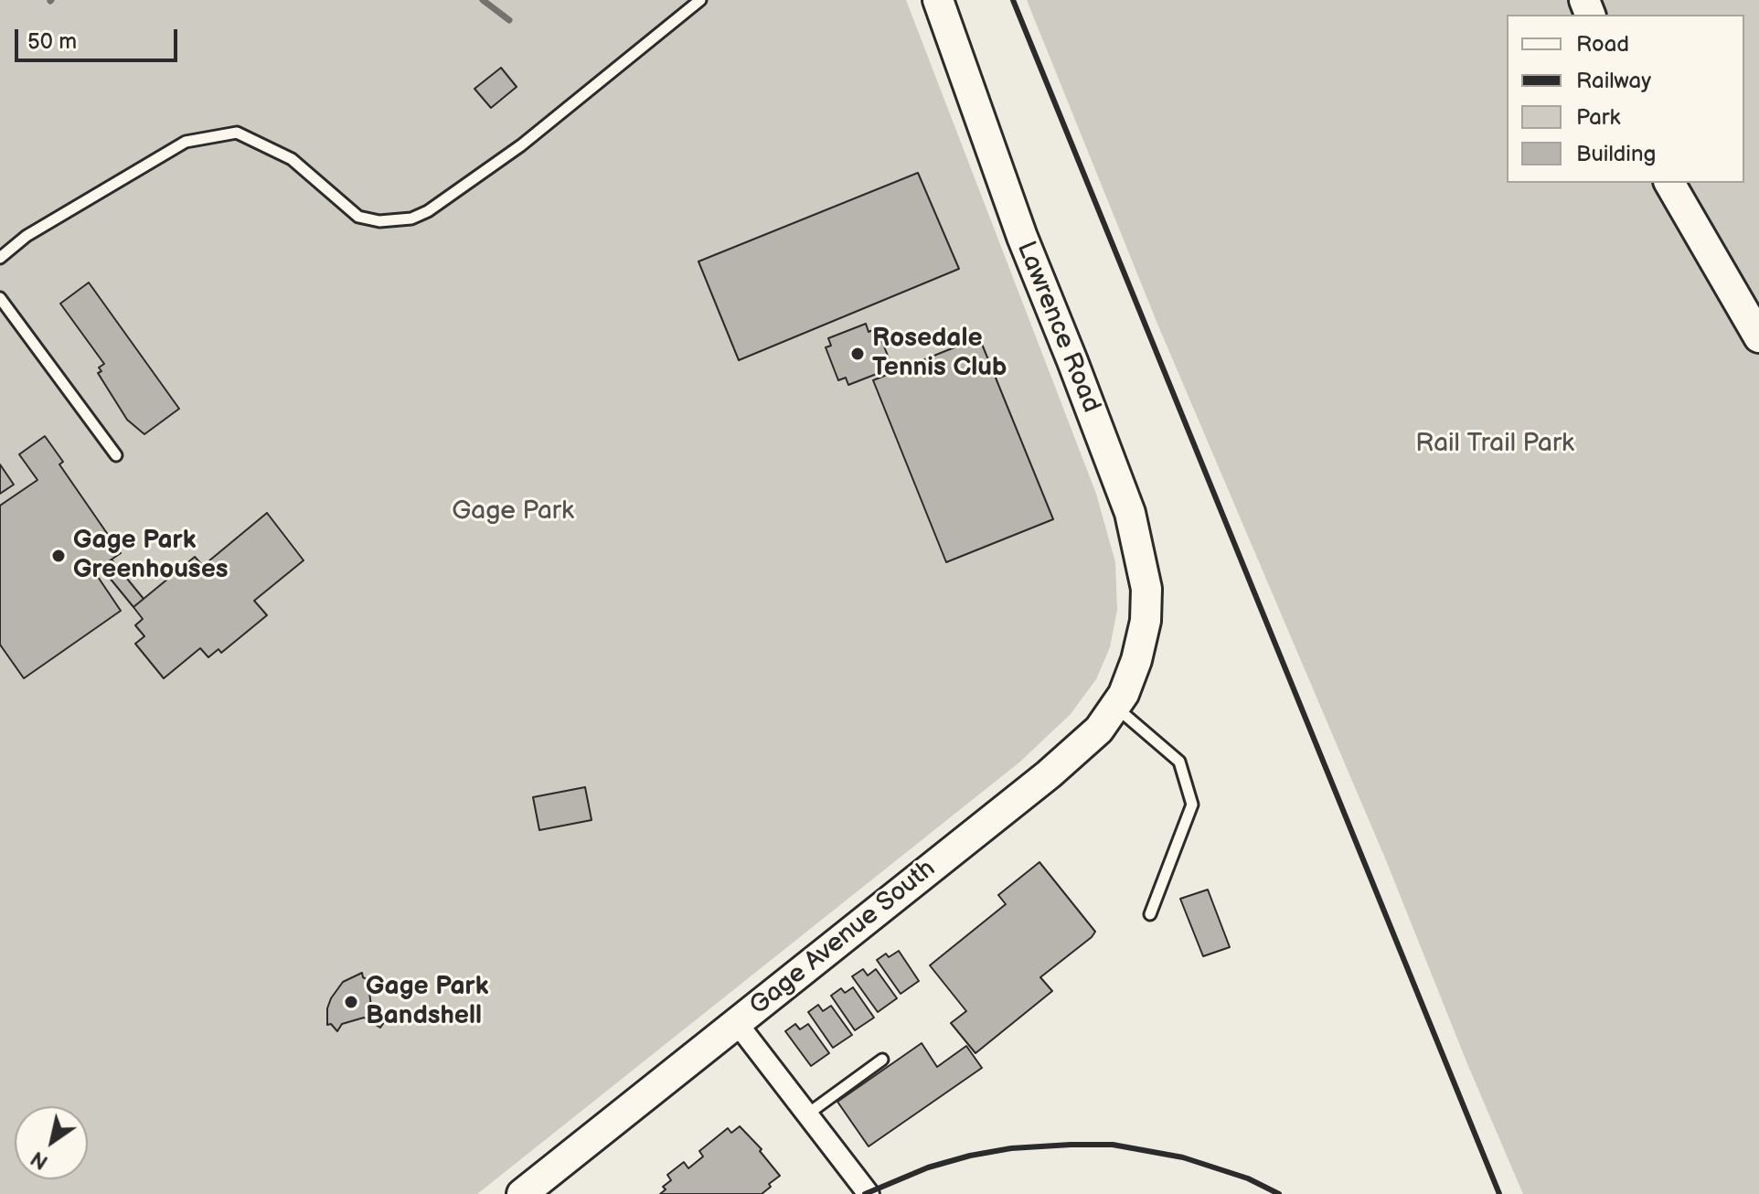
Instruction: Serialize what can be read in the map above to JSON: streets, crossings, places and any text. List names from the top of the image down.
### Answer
{
  "streets": {
    "street": ["Lawrence Road", "Gage Avenue South"]
  },
  "crossings": [
    ["Lawrence Road", "Gage Avenue South"]
  ],
  "parks": ["Rail Trail Park", "Gage Park"],
  "places": ["Rosedale Tennis Club", "Gage Park Greenhouses", "Gage Park Bandshell"],
  "legend": [
    "Road",
    "Railway",
    "Park",
    "Building"
  ],
  "scale_bar": "50 m",
  "north": "bottom left"
}
